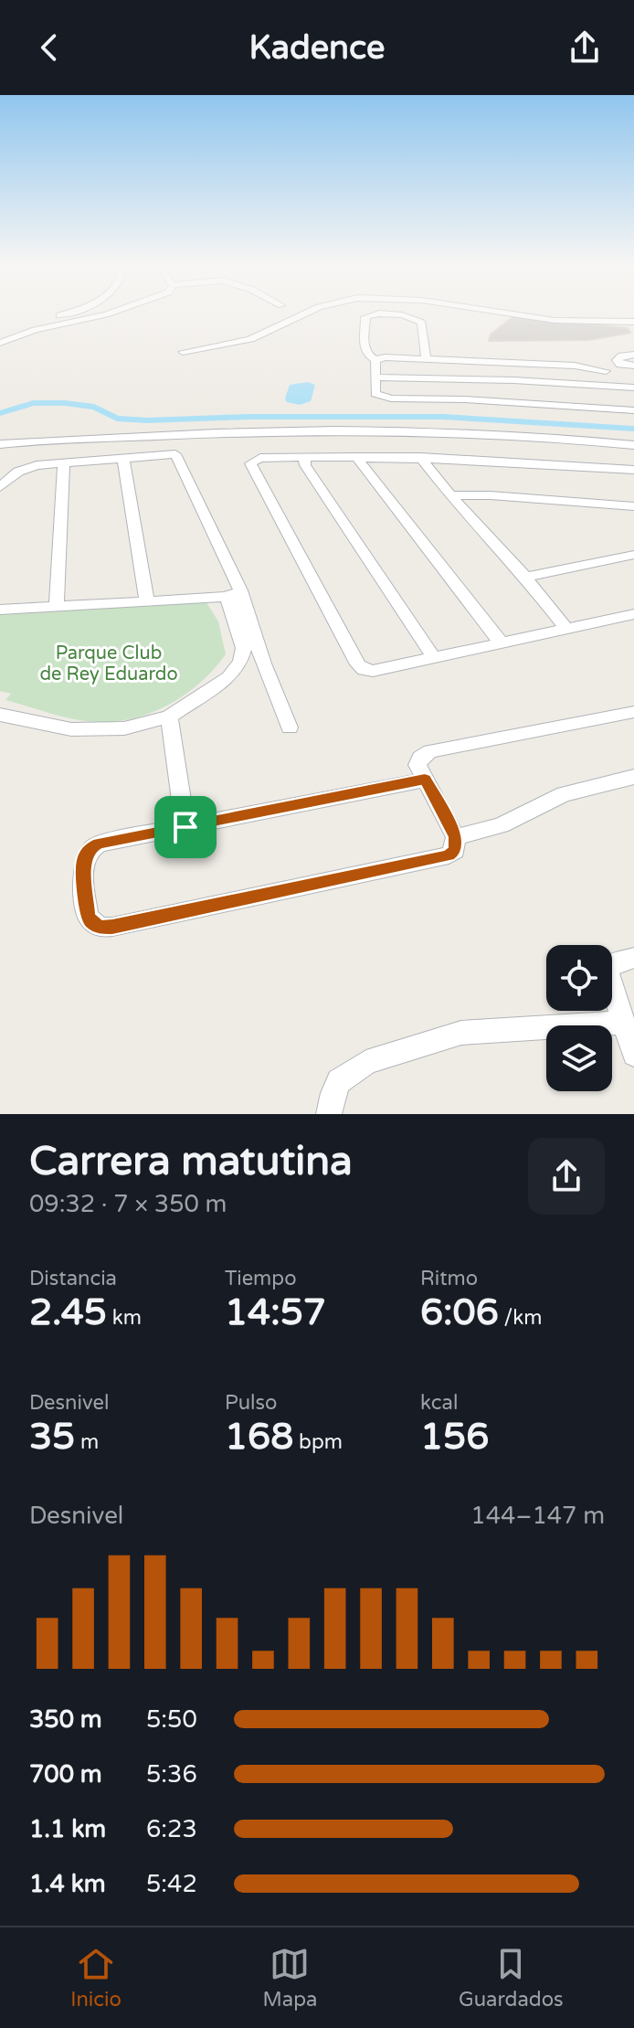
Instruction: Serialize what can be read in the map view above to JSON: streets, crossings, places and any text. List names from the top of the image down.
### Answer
{
  "parks": ["Parque Club de Rey Eduardo"],
  "page": {
    "header": "Kadence",
    "heading": ["Carrera matutina", "09:32 · 7 × 350 m"],
    "stats": [
      ["Distancia", "2.45 km"],
      ["Tiempo", "14:57"],
      ["Ritmo", "6:06 /km"],
      ["Desnivel", "35 m"],
      ["Pulso", "168 bpm"],
      ["kcal", "156"]
    ],
    "chart": ["Desnivel", "144–147 m"],
    "list": [
      {
        "name": "350 m",
        "note": "5:50"
      },
      {
        "name": "700 m",
        "note": "5:36"
      },
      {
        "name": "1.1 km",
        "note": "6:23"
      },
      {
        "name": "1.4 km",
        "note": "5:42"
      }
    ],
    "tabs": ["Inicio", "Mapa", "Guardados"]
  }
}
